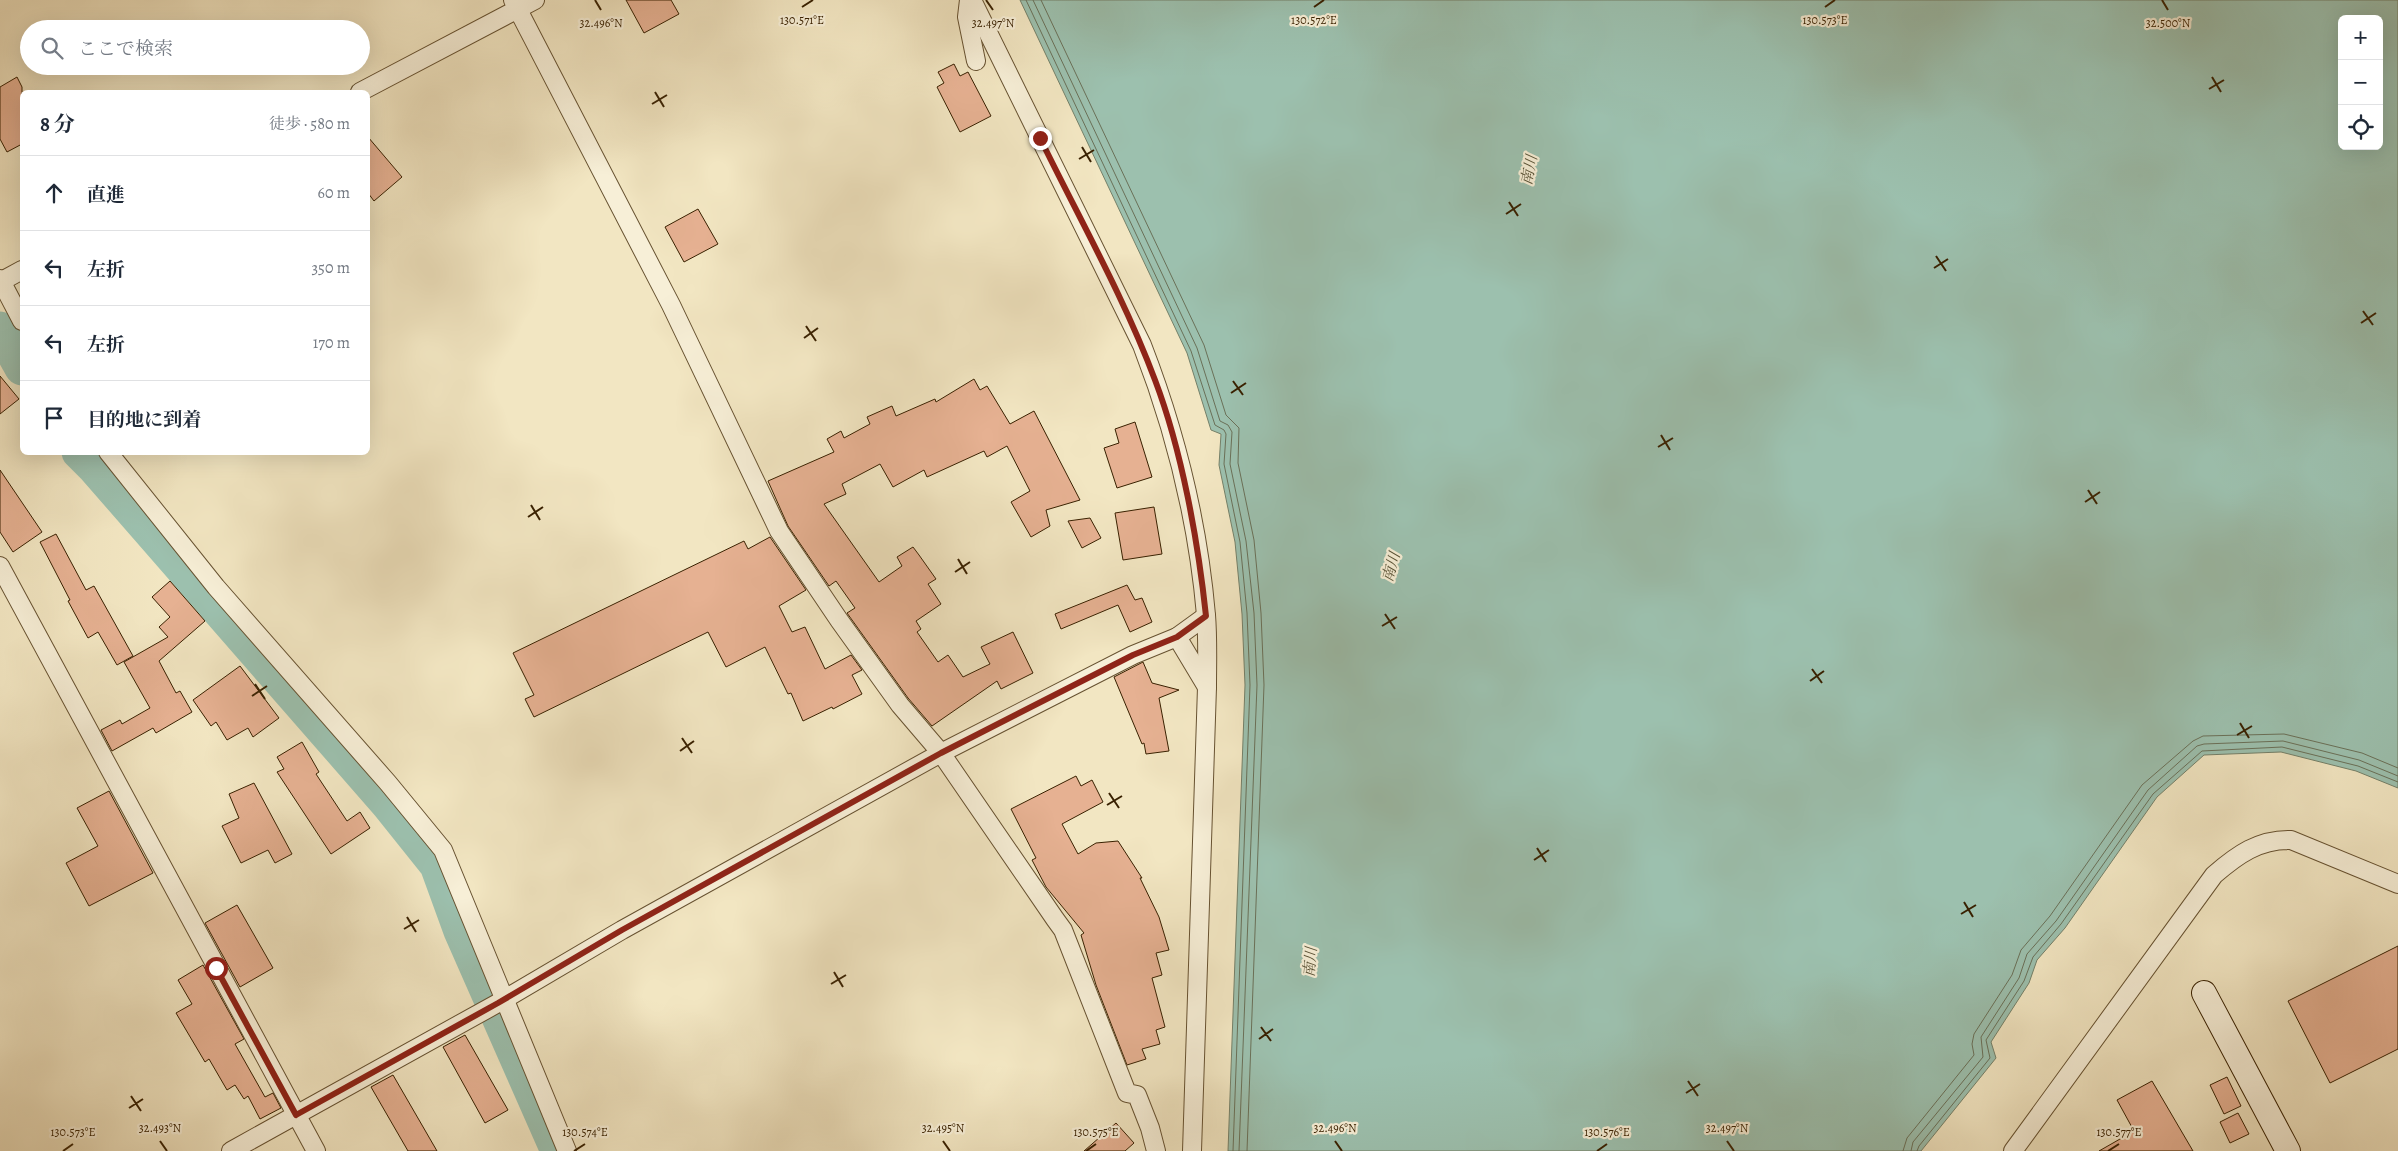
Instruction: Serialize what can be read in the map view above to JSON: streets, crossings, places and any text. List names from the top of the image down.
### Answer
{
  "water": ["南川"],
  "page": {
    "map_buttons": ["+", "−"],
    "search": "ここで検索",
    "heading": ["8 分", "徒歩 · 580 m"],
    "list": [
      ["直進", "60 m"],
      ["左折", "350 m"],
      ["左折", "170 m"],
      "目的地に到着"
    ]
  },
  "coordinates": [
    "130.571°E",
    "130.572°E",
    "130.573°E",
    "32.496°N",
    "32.497°N",
    "32.500°N",
    "32.493°N",
    "32.495°N",
    "130.574°E",
    "130.575°E",
    "130.576°E",
    "130.577°E"
  ]
}
